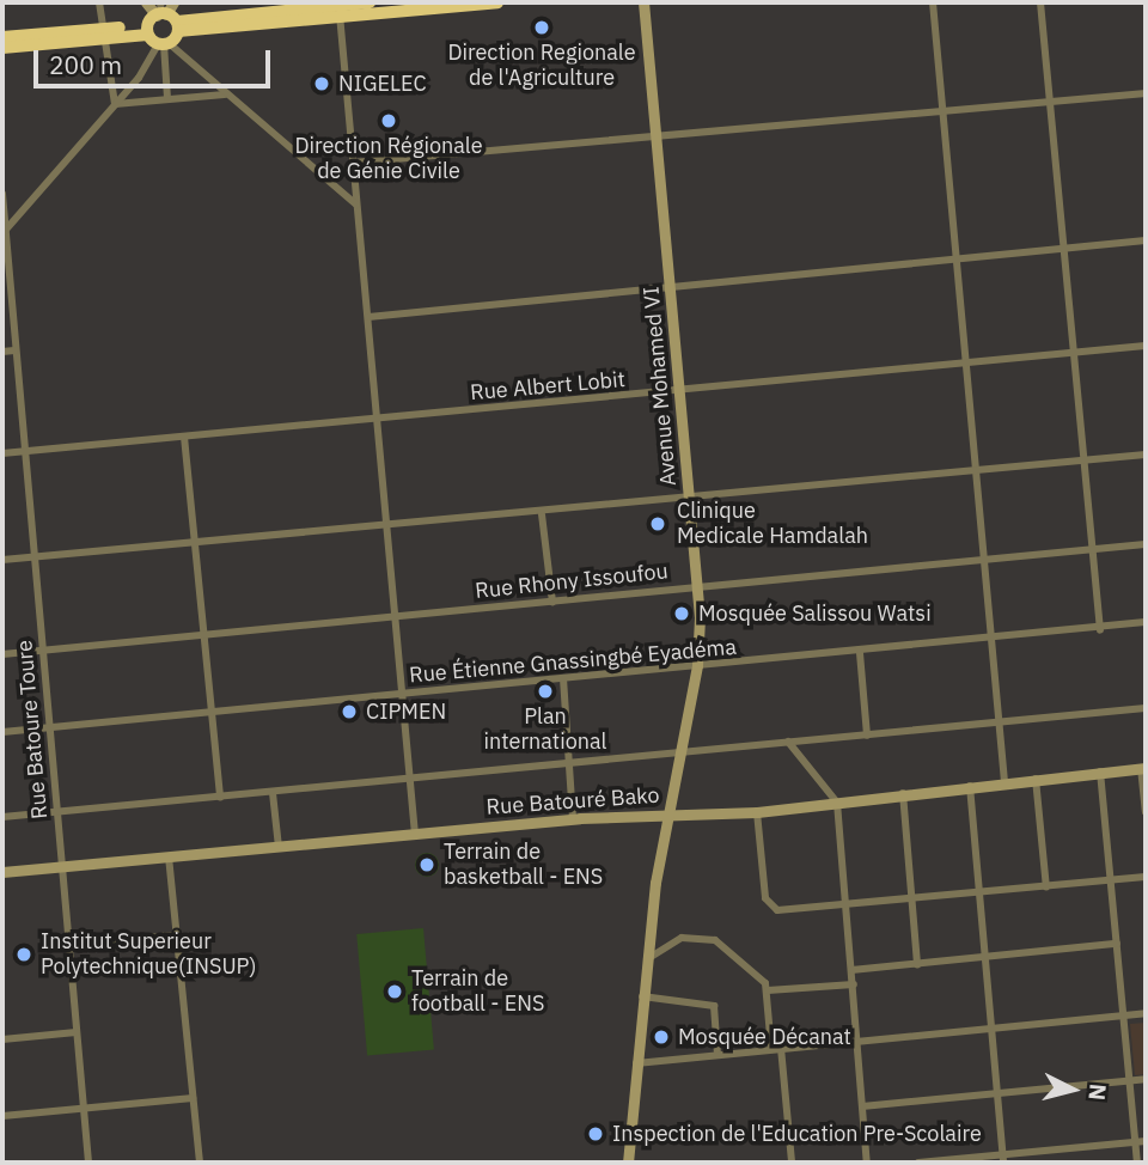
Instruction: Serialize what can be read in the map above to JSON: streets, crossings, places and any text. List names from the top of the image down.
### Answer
{
  "streets": {
    "street": [
      "Rue Albert Lobit",
      "Avenue Mohamed VI",
      "Rue Rhony Issoufou",
      "Rue Étienne Gnassingbé Eyadéma",
      "Rue Batoure Toure",
      "Rue Batouré Bako"
    ]
  },
  "crossings": [
    ["Rue Albert Lobit", "Avenue Mohamed VI"],
    ["Rue Albert Lobit", "Rue Batoure Toure"],
    ["Avenue Mohamed VI", "Rue Rhony Issoufou"],
    ["Avenue Mohamed VI", "Rue Étienne Gnassingbé Eyadéma"],
    ["Avenue Mohamed VI", "Rue Batouré Bako"],
    ["Rue Rhony Issoufou", "Rue Batoure Toure"],
    ["Rue Étienne Gnassingbé Eyadéma", "Rue Batoure Toure"],
    ["Rue Batoure Toure", "Rue Batouré Bako"]
  ],
  "places": [
    "Direction Regionale de l'Agriculture",
    "NIGELEC",
    "Direction Régionale de Génie Civile",
    "Clinique Medicale Hamdalah",
    "Mosquée Salissou Watsi",
    "Plan international",
    "CIPMEN",
    "Terrain de basketball - ENS",
    "Institut Superieur Polytechnique(INSUP)",
    "Terrain de football - ENS",
    "Mosquée Décanat",
    "Inspection de l'Education Pre-Scolaire"
  ],
  "scale_bar": "200 m",
  "north": "right"
}
